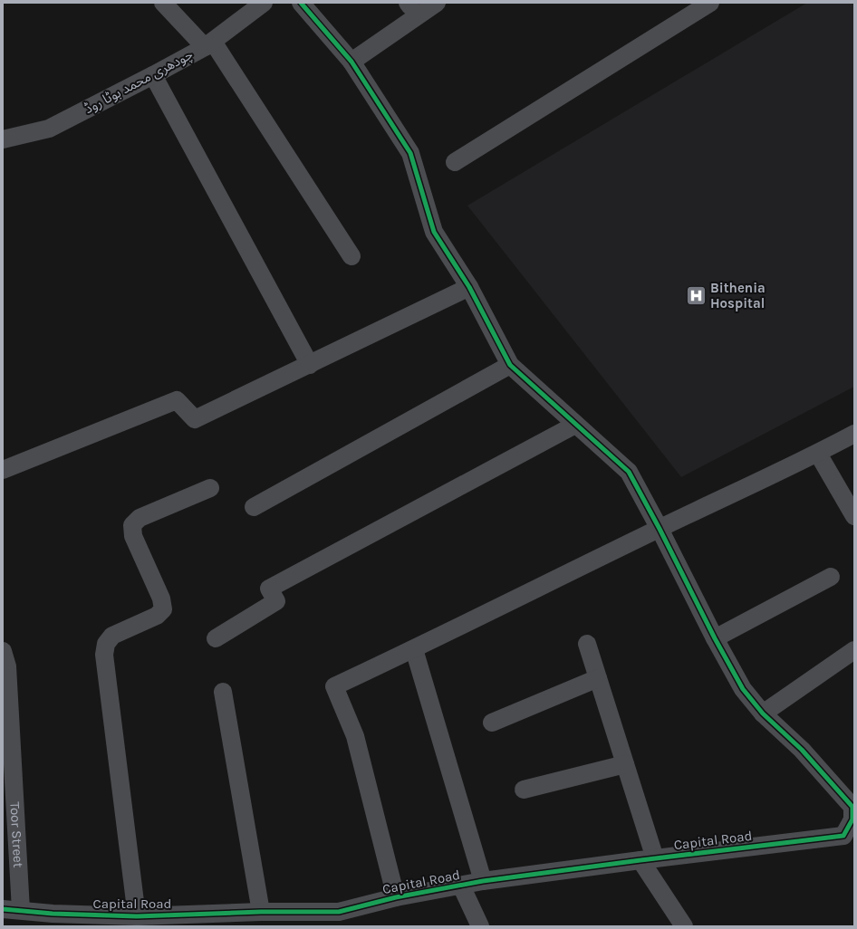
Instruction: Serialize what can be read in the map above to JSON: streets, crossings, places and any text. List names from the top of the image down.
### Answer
{
  "streets": {
    "street": ["چودھری محمد بوٹا روڈ", "Toor Street", "Capital Road"]
  },
  "crossings": [
    ["Toor Street", "Capital Road"]
  ],
  "places": {
    "hospital": ["Bithenia Hospital"]
  }
}
